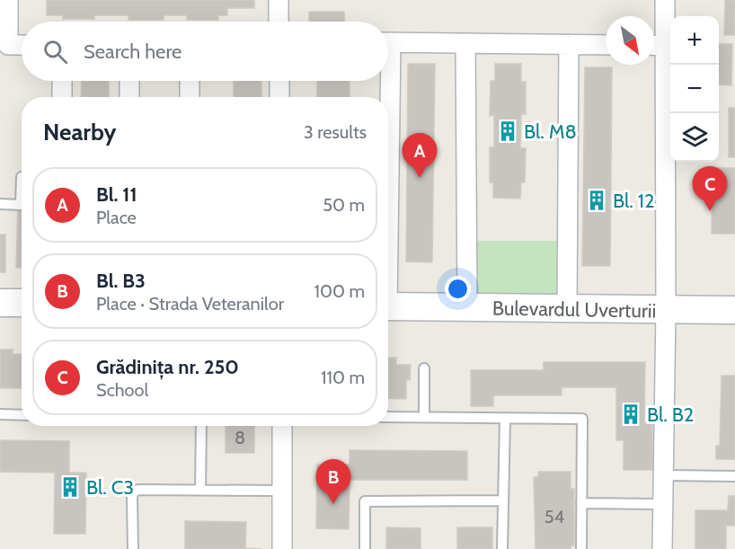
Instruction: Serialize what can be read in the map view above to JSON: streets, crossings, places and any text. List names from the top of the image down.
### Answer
{
  "streets": {
    "main road": ["Bulevardul Uverturii"]
  },
  "places": {
    "building": [
      "Bl. M8",
      "Bl. 12",
      "Bl. B2",
      "Bl. C3"
    ]
  },
  "house_numbers": ["8", "54"],
  "north": "bottom right",
  "page": {
    "map_buttons": ["+", "−"],
    "search": "Search here",
    "heading": ["Nearby", "3 results"],
    "pins": ["A", "C", "B"],
    "list": [
      {
        "mark": "A",
        "name": "Bl. 11",
        "note": "Place",
        "value": "50 m"
      },
      {
        "mark": "B",
        "name": "Bl. B3",
        "note": "Place · Strada Veteranilor",
        "value": "100 m"
      },
      {
        "mark": "C",
        "name": "Grădinița nr. 250",
        "note": "School",
        "value": "110 m"
      }
    ]
  }
}
